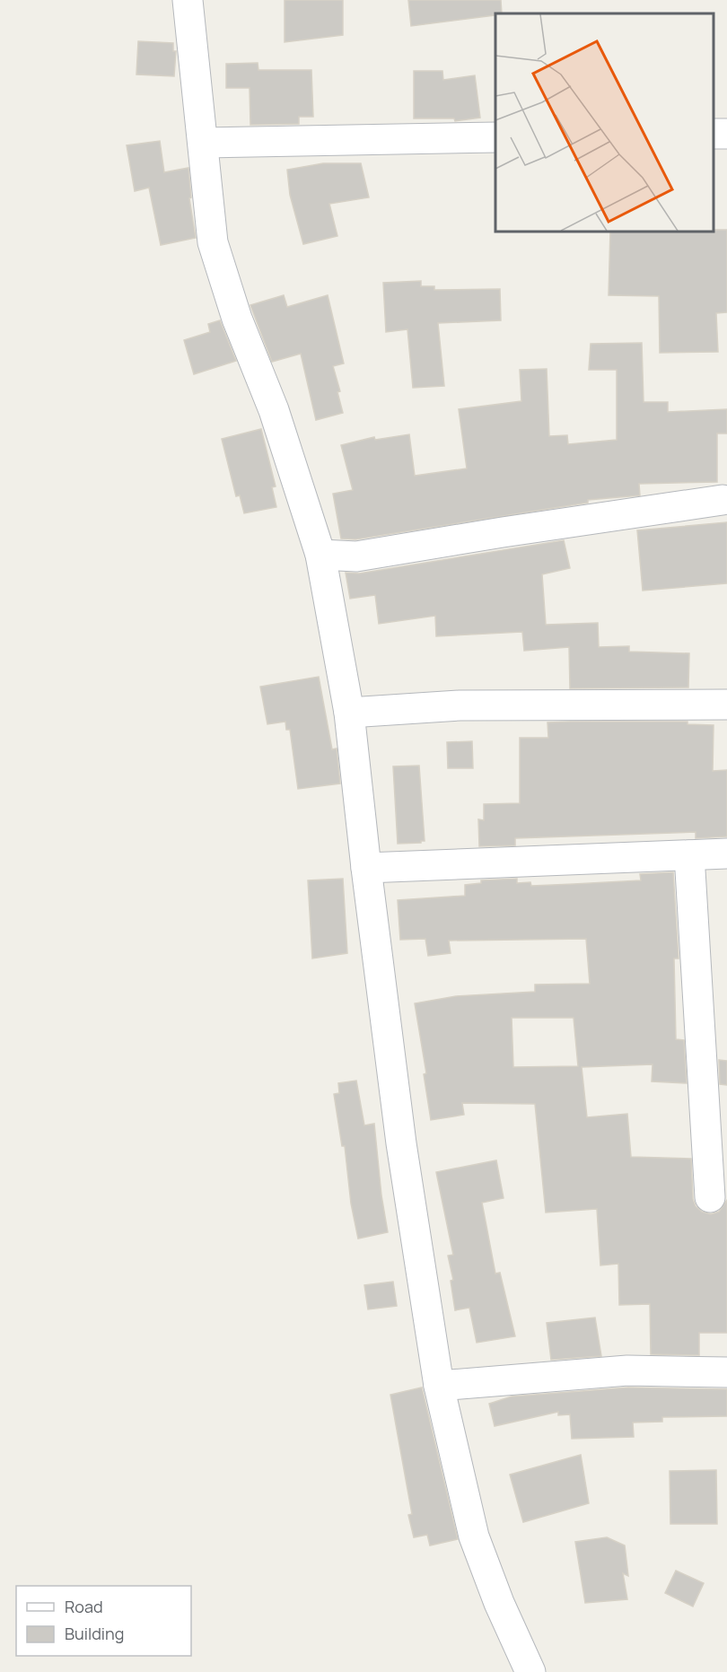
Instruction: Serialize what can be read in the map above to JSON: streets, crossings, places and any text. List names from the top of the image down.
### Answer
{
  "legend": ["Road", "Building"]
}
